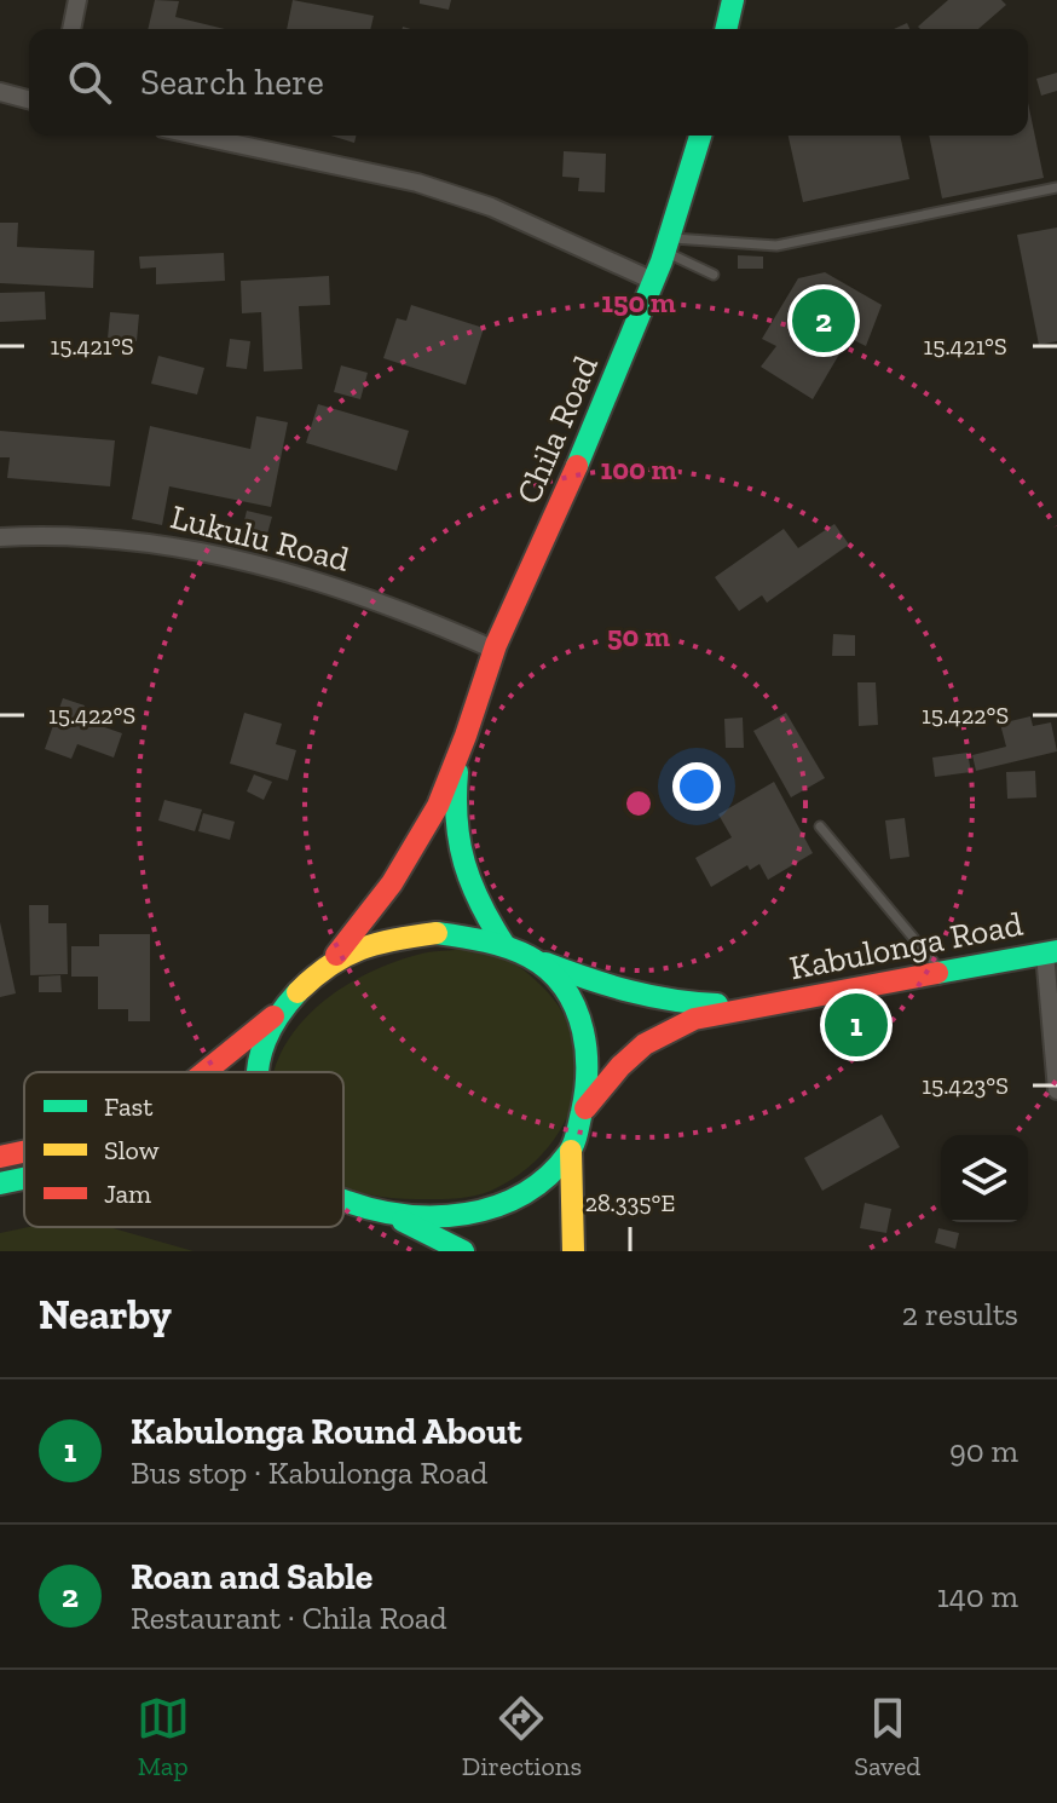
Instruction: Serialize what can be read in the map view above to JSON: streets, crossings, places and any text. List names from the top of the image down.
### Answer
{
  "streets": {
    "main road": ["Chila Road", "Kabulonga Road"],
    "street": ["Lukulu Road"]
  },
  "crossings": [
    ["Chila Road", "Lukulu Road"]
  ],
  "legend": ["Fast", "Slow", "Jam"],
  "page": {
    "search": "Search here",
    "pins": ["2", "1"],
    "heading": ["Nearby", "2 results"],
    "list": [
      {
        "mark": "1",
        "name": "Kabulonga Round About",
        "note": "Bus stop · Kabulonga Road",
        "value": "90 m"
      },
      {
        "mark": "2",
        "name": "Roan and Sable",
        "note": "Restaurant · Chila Road",
        "value": "140 m"
      }
    ],
    "nav": ["Map", "Directions", "Saved"]
  },
  "coordinates": [
    "15.421°S",
    "15.422°S",
    "15.423°S",
    "28.335°E"
  ],
  "rings": ["150 m", "100 m", "50 m"]
}
